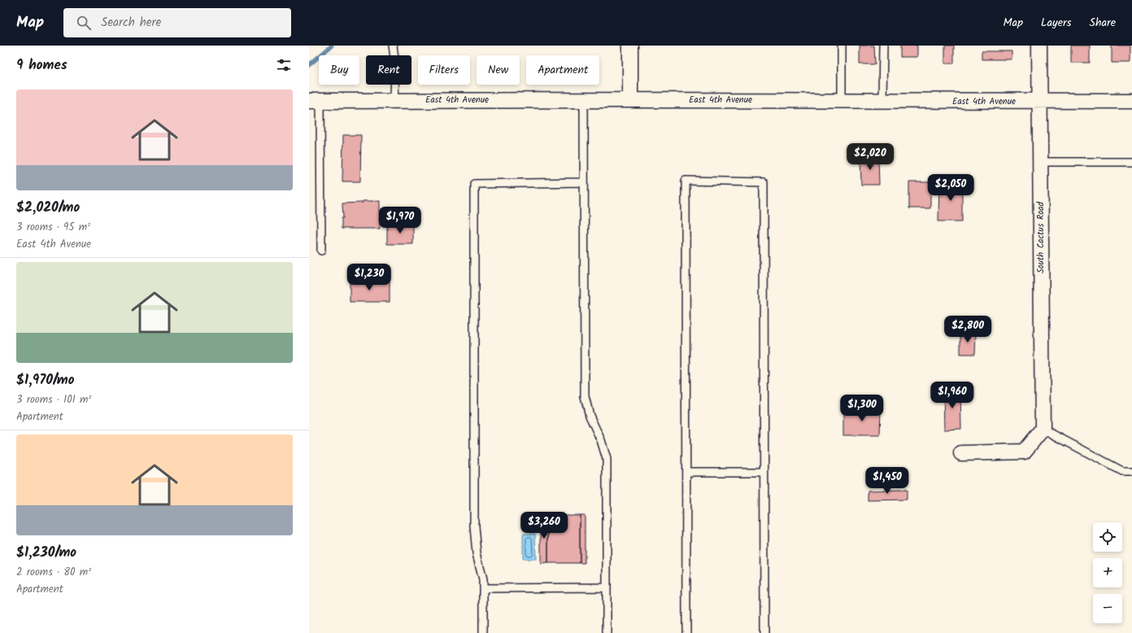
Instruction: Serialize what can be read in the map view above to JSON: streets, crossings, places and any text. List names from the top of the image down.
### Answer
{
  "streets": {
    "street": ["East 4th Avenue", "South Cactus Road"]
  },
  "crossings": [
    ["East 4th Avenue", "South Cactus Road"]
  ],
  "page": {
    "header": "Map",
    "search": "Search here",
    "nav": ["Map", "Layers", "Share"],
    "heading": "9 homes",
    "chip": [
      "Buy",
      "Rent",
      "Filters",
      "New",
      "Apartment"
    ],
    "list": [
      {
        "name": "$2,020/mo",
        "note": "3 rooms · 95 m² · East 4th Avenue"
      },
      {
        "name": "$1,970/mo",
        "note": "3 rooms · 101 m² · Apartment"
      },
      {
        "name": "$1,230/mo",
        "note": "2 rooms · 80 m² · Apartment"
      }
    ],
    "price": [
      "$2,020",
      "$2,050",
      "$1,970",
      "$1,230",
      "$2,800",
      "$1,960",
      "$1,300",
      "$1,450",
      "$3,260"
    ],
    "map_buttons": ["+", "−"]
  }
}
